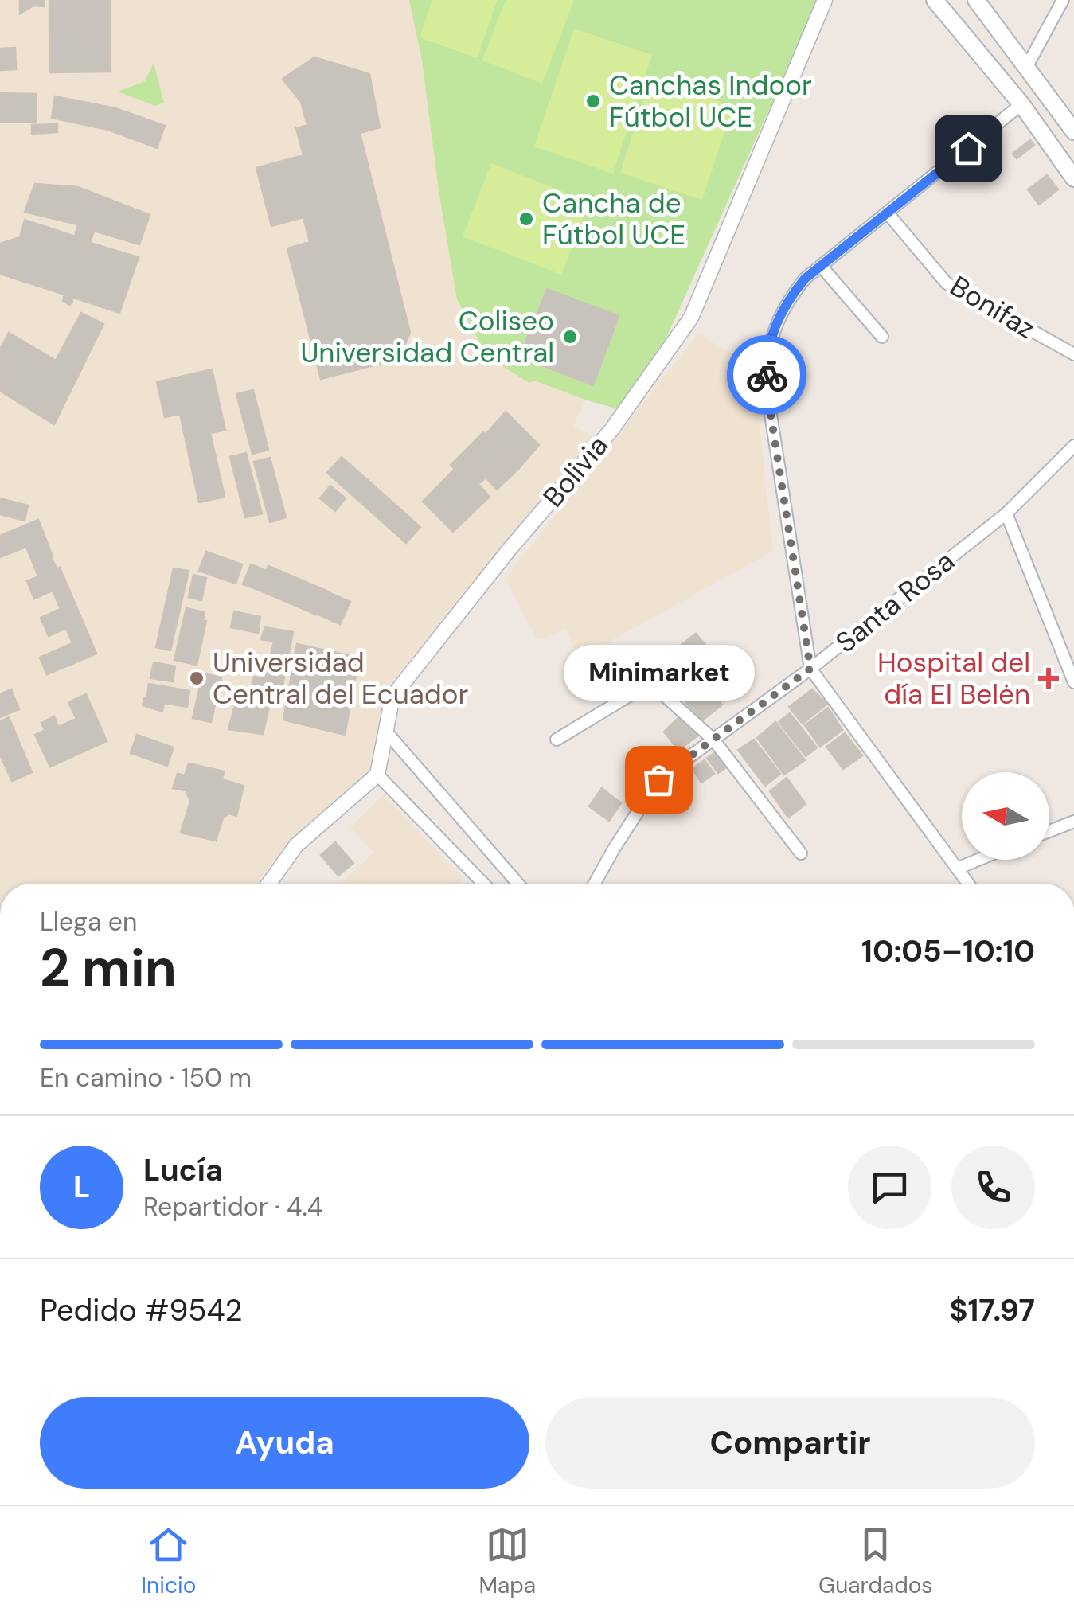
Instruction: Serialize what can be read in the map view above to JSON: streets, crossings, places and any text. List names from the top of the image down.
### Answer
{
  "streets": {
    "street": ["Bonifaz", "Bolivia", "Santa Rosa"]
  },
  "places": {
    "other": [
      "Canchas Indoor Fútbol UCE",
      "Cancha de Fútbol UCE",
      "Coliseo Universidad Central",
      "Universidad Central del Ecuador",
      "Minimarket"
    ],
    "health": ["Hospital del día El Belėn"]
  },
  "north": "left",
  "page": {
    "bubble": "Minimarket",
    "heading": ["2 min", "Llega en", "10:05–10:10"],
    "panel": [
      "Lucía",
      "Repartidor · 4.4",
      "Pedido #9542",
      "$17.97"
    ],
    "bar": "En camino · 150 m",
    "round": "L",
    "buttons": ["Ayuda", "Compartir"],
    "tabs": ["Inicio", "Mapa", "Guardados"]
  }
}
